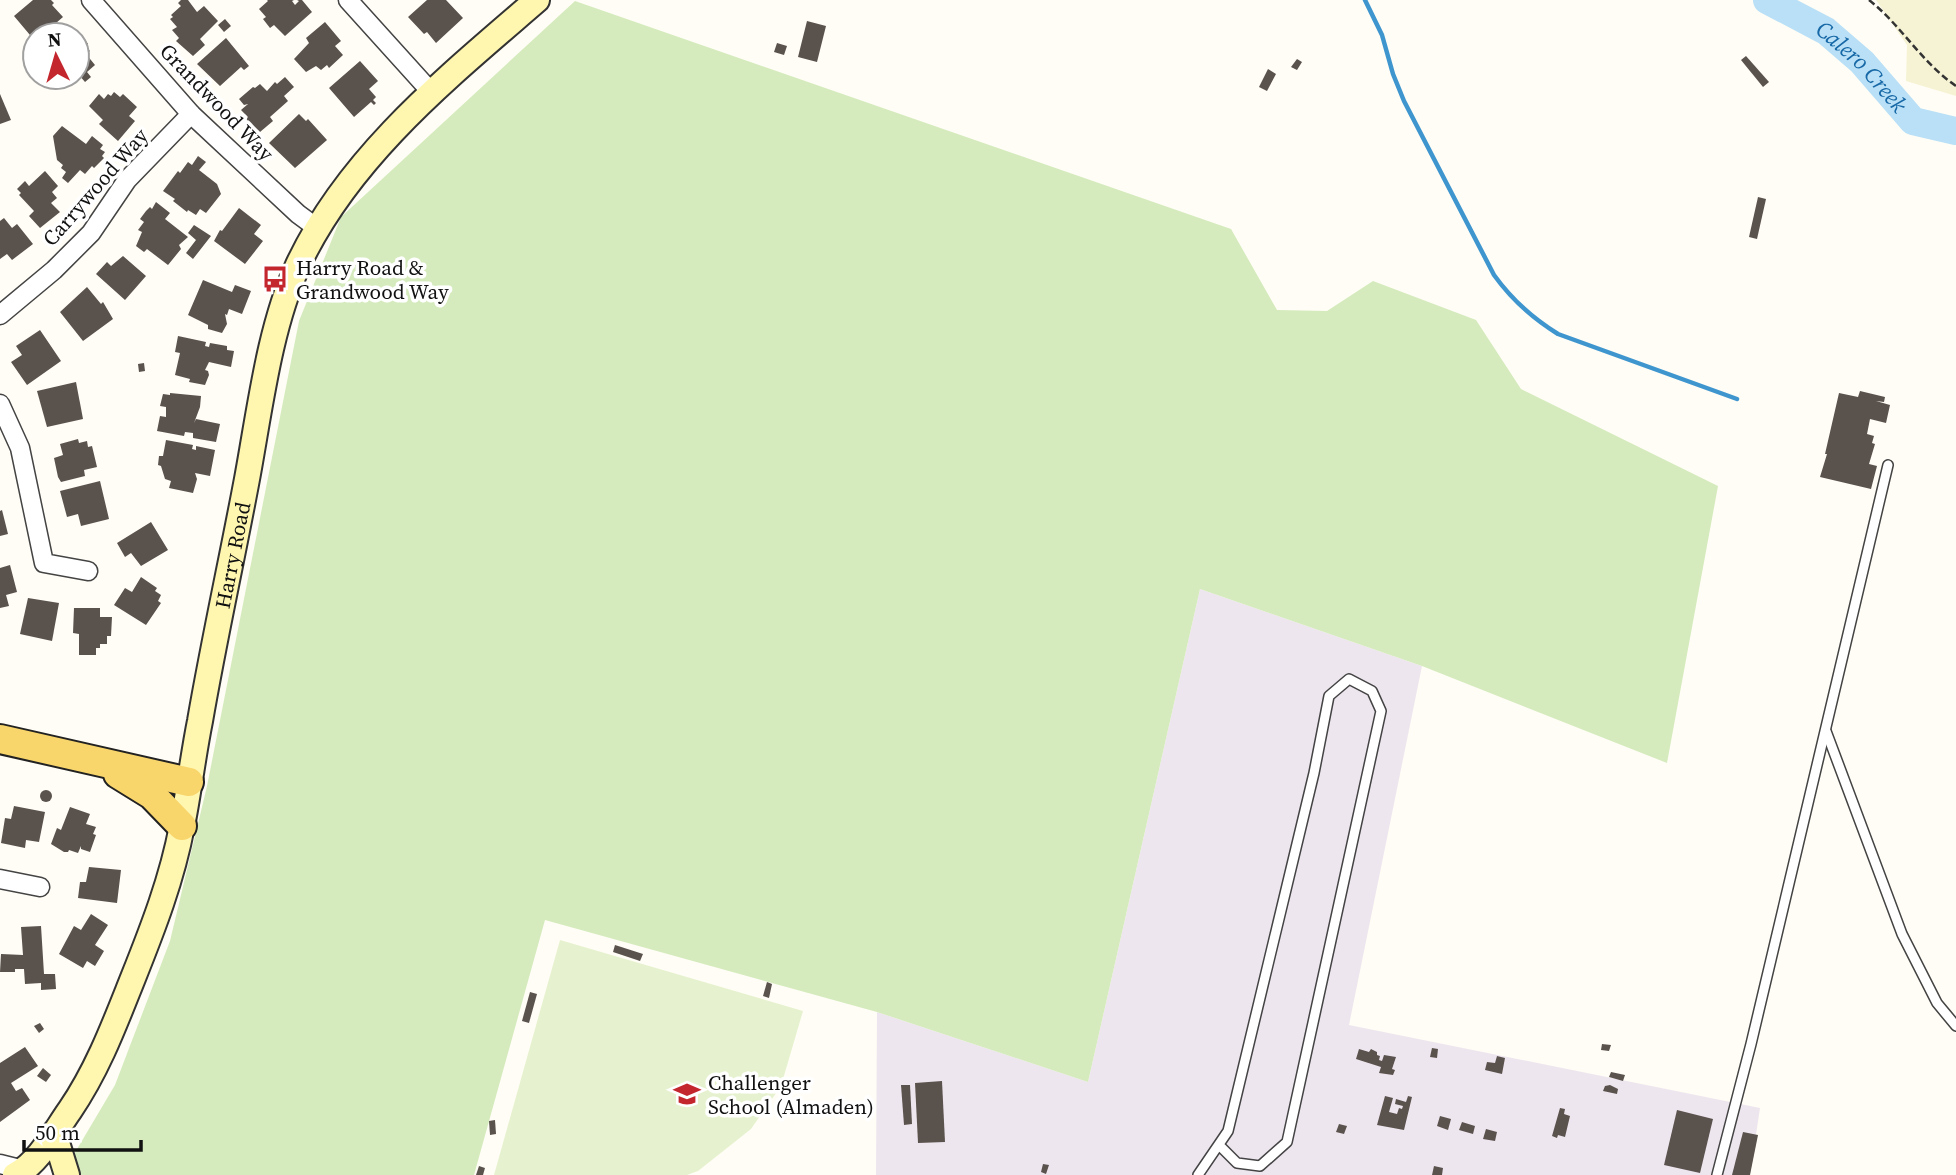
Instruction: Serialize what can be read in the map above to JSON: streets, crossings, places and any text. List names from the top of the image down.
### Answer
{
  "streets": {
    "street": ["Grandwood Way", "Carrywood Way", "Harry Road"]
  },
  "crossings": [
    ["Grandwood Way", "Carrywood Way"],
    ["Grandwood Way", "Harry Road"]
  ],
  "water": ["Calero Creek"],
  "places": {
    "bus stop": ["Harry Road & Grandwood Way"],
    "school or university": ["Challenger School (Almaden)"]
  },
  "scale_bar": "50 m",
  "north": "top"
}
